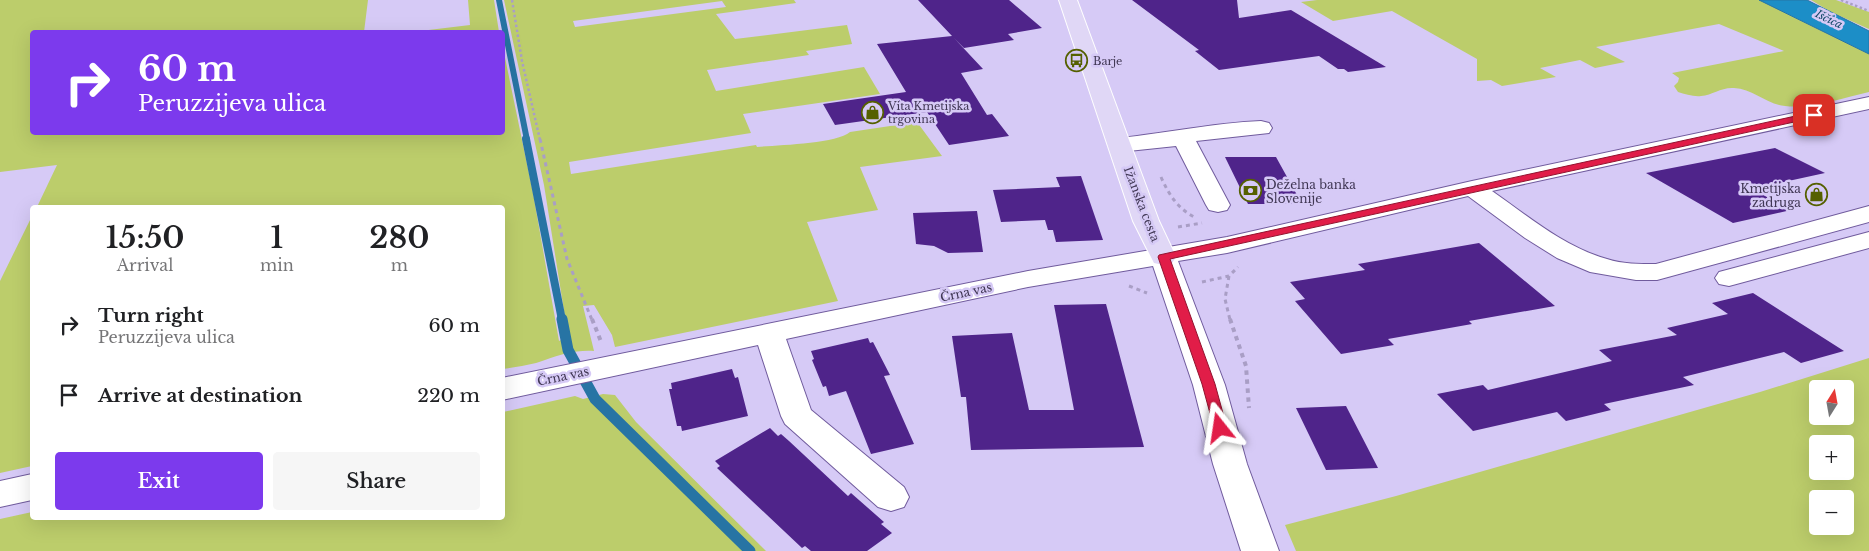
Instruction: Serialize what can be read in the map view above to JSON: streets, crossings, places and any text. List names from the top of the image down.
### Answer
{
  "streets": {
    "main road": ["Ižanska cesta"],
    "street": ["Črna vas"]
  },
  "crossings": [
    ["Ižanska cesta", "Črna vas"]
  ],
  "water": ["Iščica"],
  "places": {
    "bus stop": ["Barje"],
    "shop": ["Vita Kmetijska trgovina", "Kmetijska zadruga"],
    "bank": ["Deželna banka Slovenije"]
  },
  "north": "top",
  "page": {
    "turn": ["60 m", "Peruzzijeva ulica"],
    "eta": [
      "15:50",
      "Arrival",
      "1",
      "min",
      "280",
      "m"
    ],
    "list": [
      {
        "name": "Turn right",
        "note": "Peruzzijeva ulica",
        "value": "60 m"
      },
      {
        "name": "Arrive at destination",
        "value": "220 m"
      }
    ],
    "map_buttons": ["+", "−"],
    "buttons": ["Exit", "Share"]
  }
}
